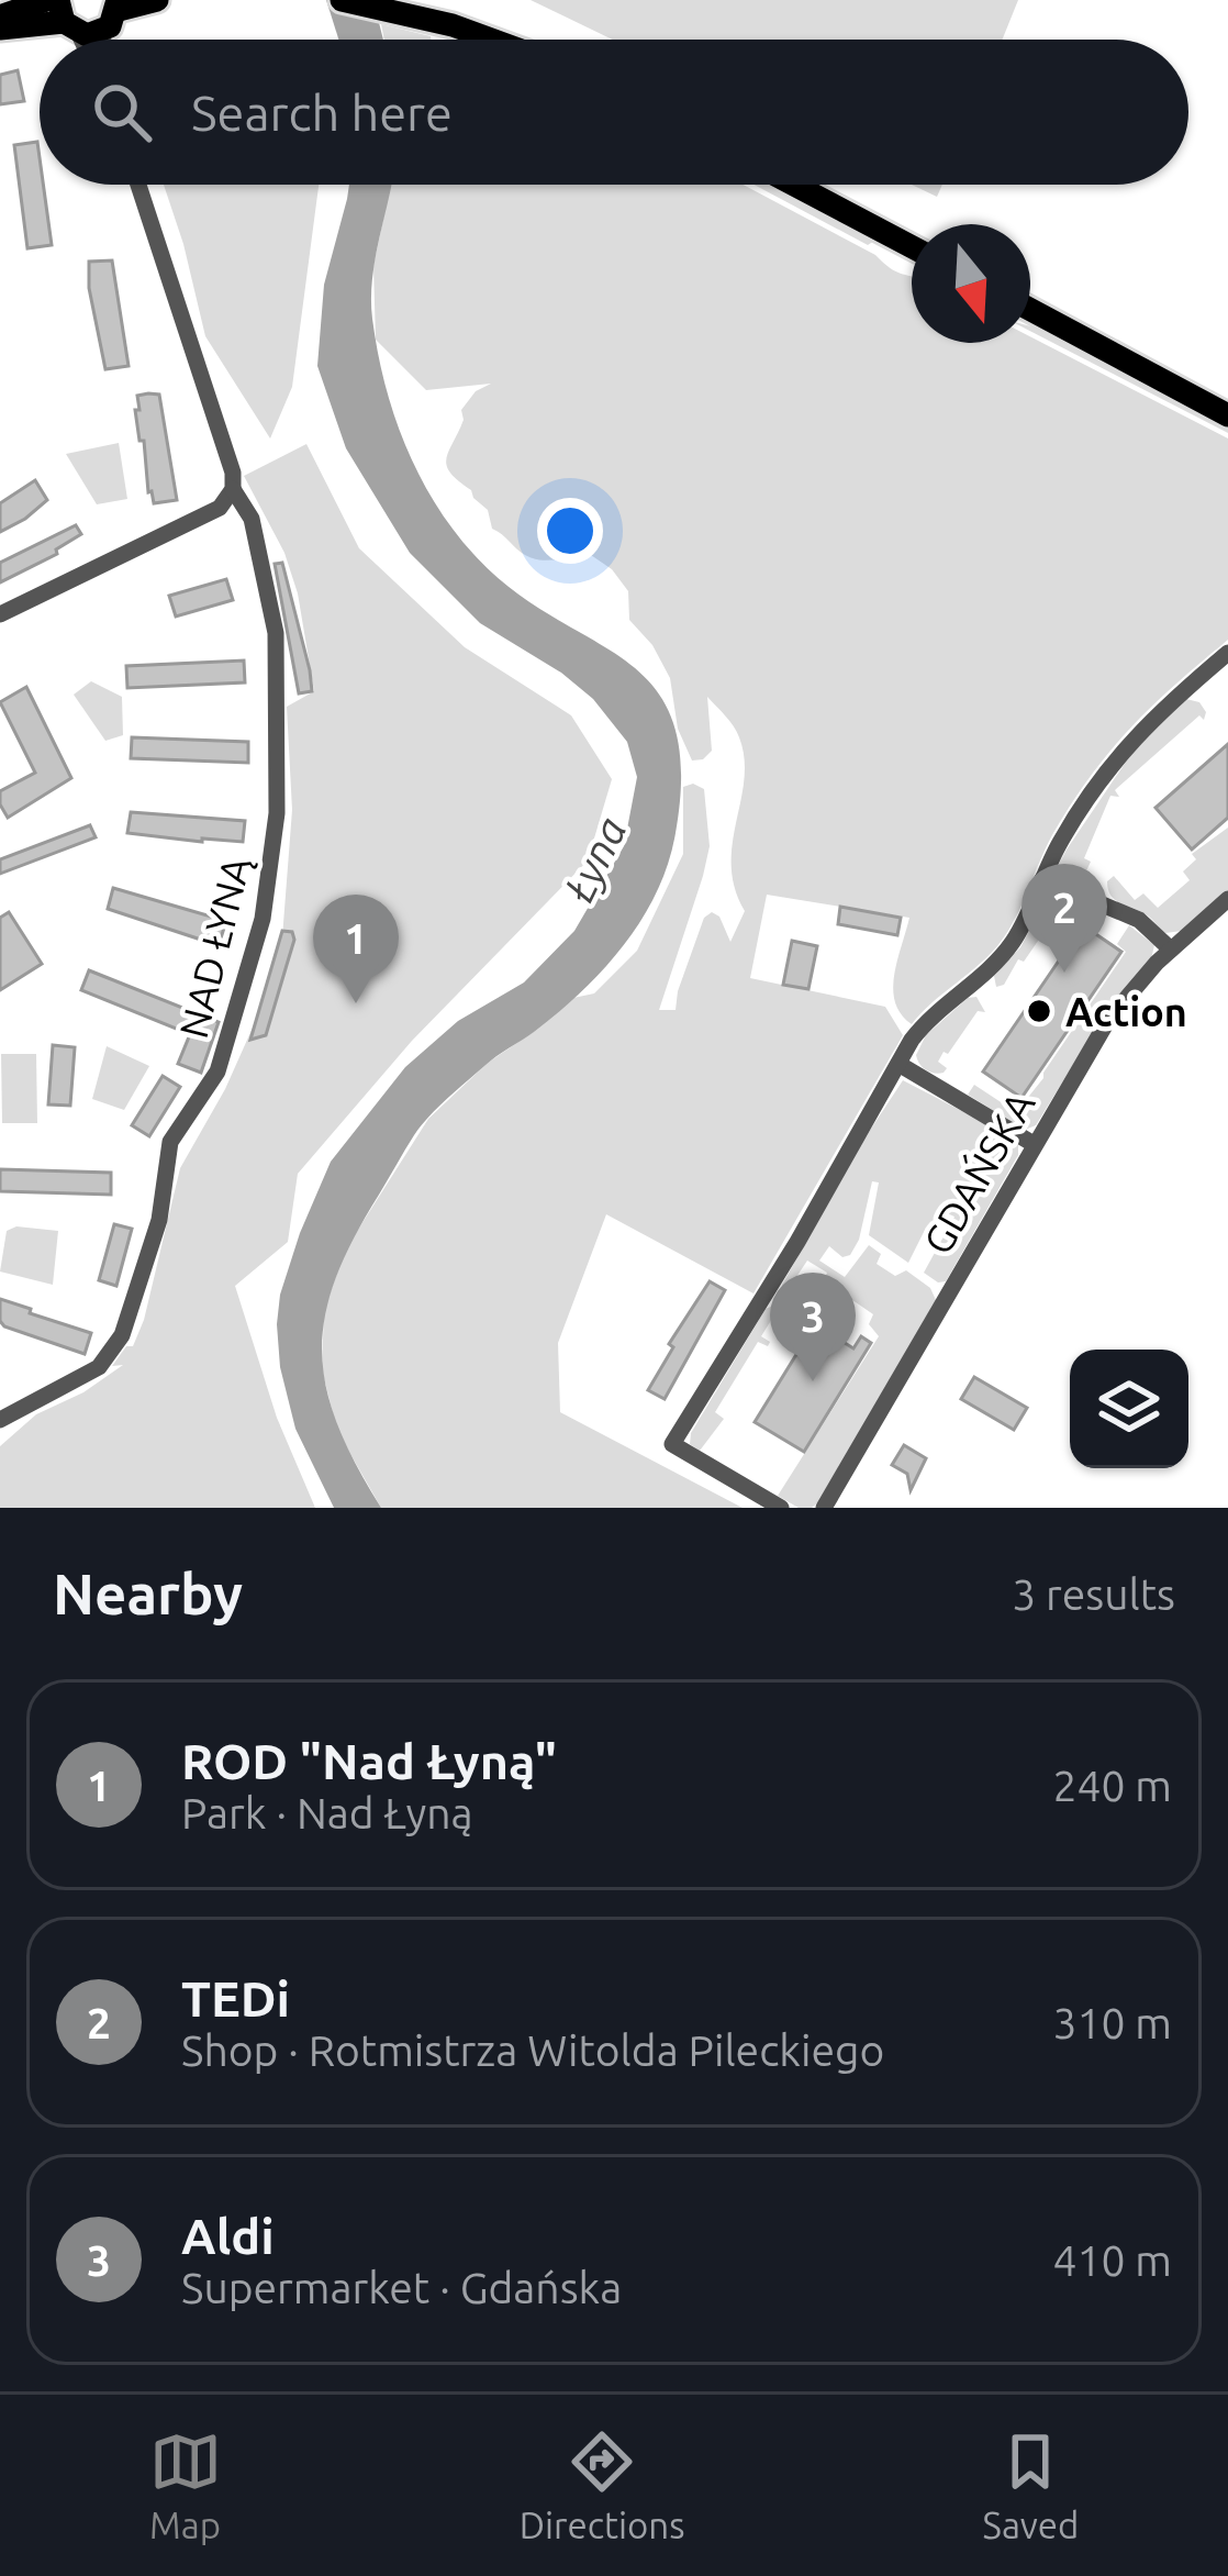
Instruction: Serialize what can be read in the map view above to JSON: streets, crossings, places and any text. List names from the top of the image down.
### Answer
{
  "streets": {
    "street": ["NAD ŁYNĄ", "GDAŃSKA"]
  },
  "water": ["Łyna"],
  "places": ["Action"],
  "north": "bottom",
  "page": {
    "search": "Search here",
    "pins": ["2", "1", "3"],
    "heading": ["Nearby", "3 results"],
    "list": [
      {
        "mark": "1",
        "name": "ROD \"Nad Łyną\"",
        "note": "Park · Nad Łyną",
        "value": "240 m"
      },
      {
        "mark": "2",
        "name": "TEDi",
        "note": "Shop · Rotmistrza Witolda Pileckiego",
        "value": "310 m"
      },
      {
        "mark": "3",
        "name": "Aldi",
        "note": "Supermarket · Gdańska",
        "value": "410 m"
      }
    ],
    "nav": ["Map", "Directions", "Saved"]
  }
}
